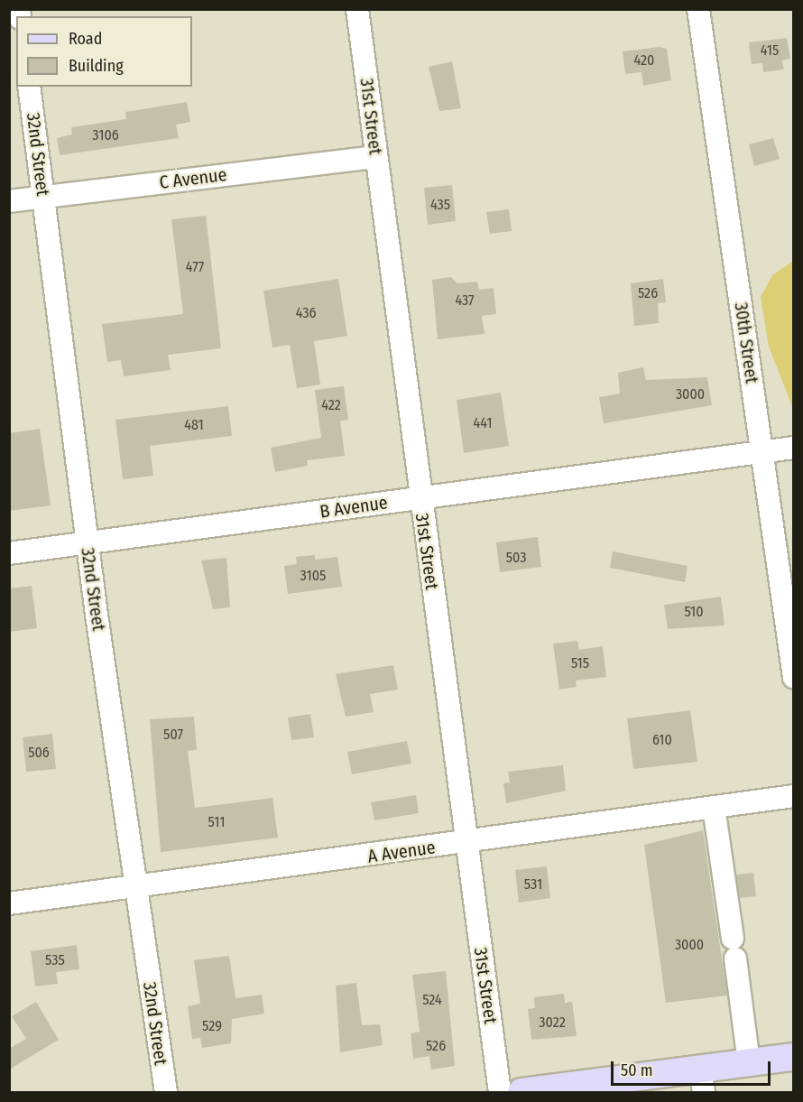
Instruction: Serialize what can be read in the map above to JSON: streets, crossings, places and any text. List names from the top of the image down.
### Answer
{
  "streets": {
    "street": [
      "31st Street",
      "32nd Street",
      "C Avenue",
      "30th Street",
      "B Avenue",
      "A Avenue"
    ]
  },
  "crossings": [
    ["31st Street", "C Avenue"],
    ["31st Street", "B Avenue"],
    ["31st Street", "A Avenue"],
    ["32nd Street", "C Avenue"],
    ["32nd Street", "B Avenue"],
    ["32nd Street", "A Avenue"],
    ["30th Street", "B Avenue"]
  ],
  "house_numbers": [
    "415",
    "420",
    "3106",
    "435",
    "477",
    "526",
    "437",
    "436",
    "3000",
    "422",
    "441",
    "481",
    "503",
    "3105",
    "510",
    "515",
    "507",
    "610",
    "506",
    "511",
    "531",
    "3000",
    "535",
    "524",
    "3022",
    "529",
    "526"
  ],
  "legend": ["Road", "Building"],
  "scale_bar": "50 m"
}
